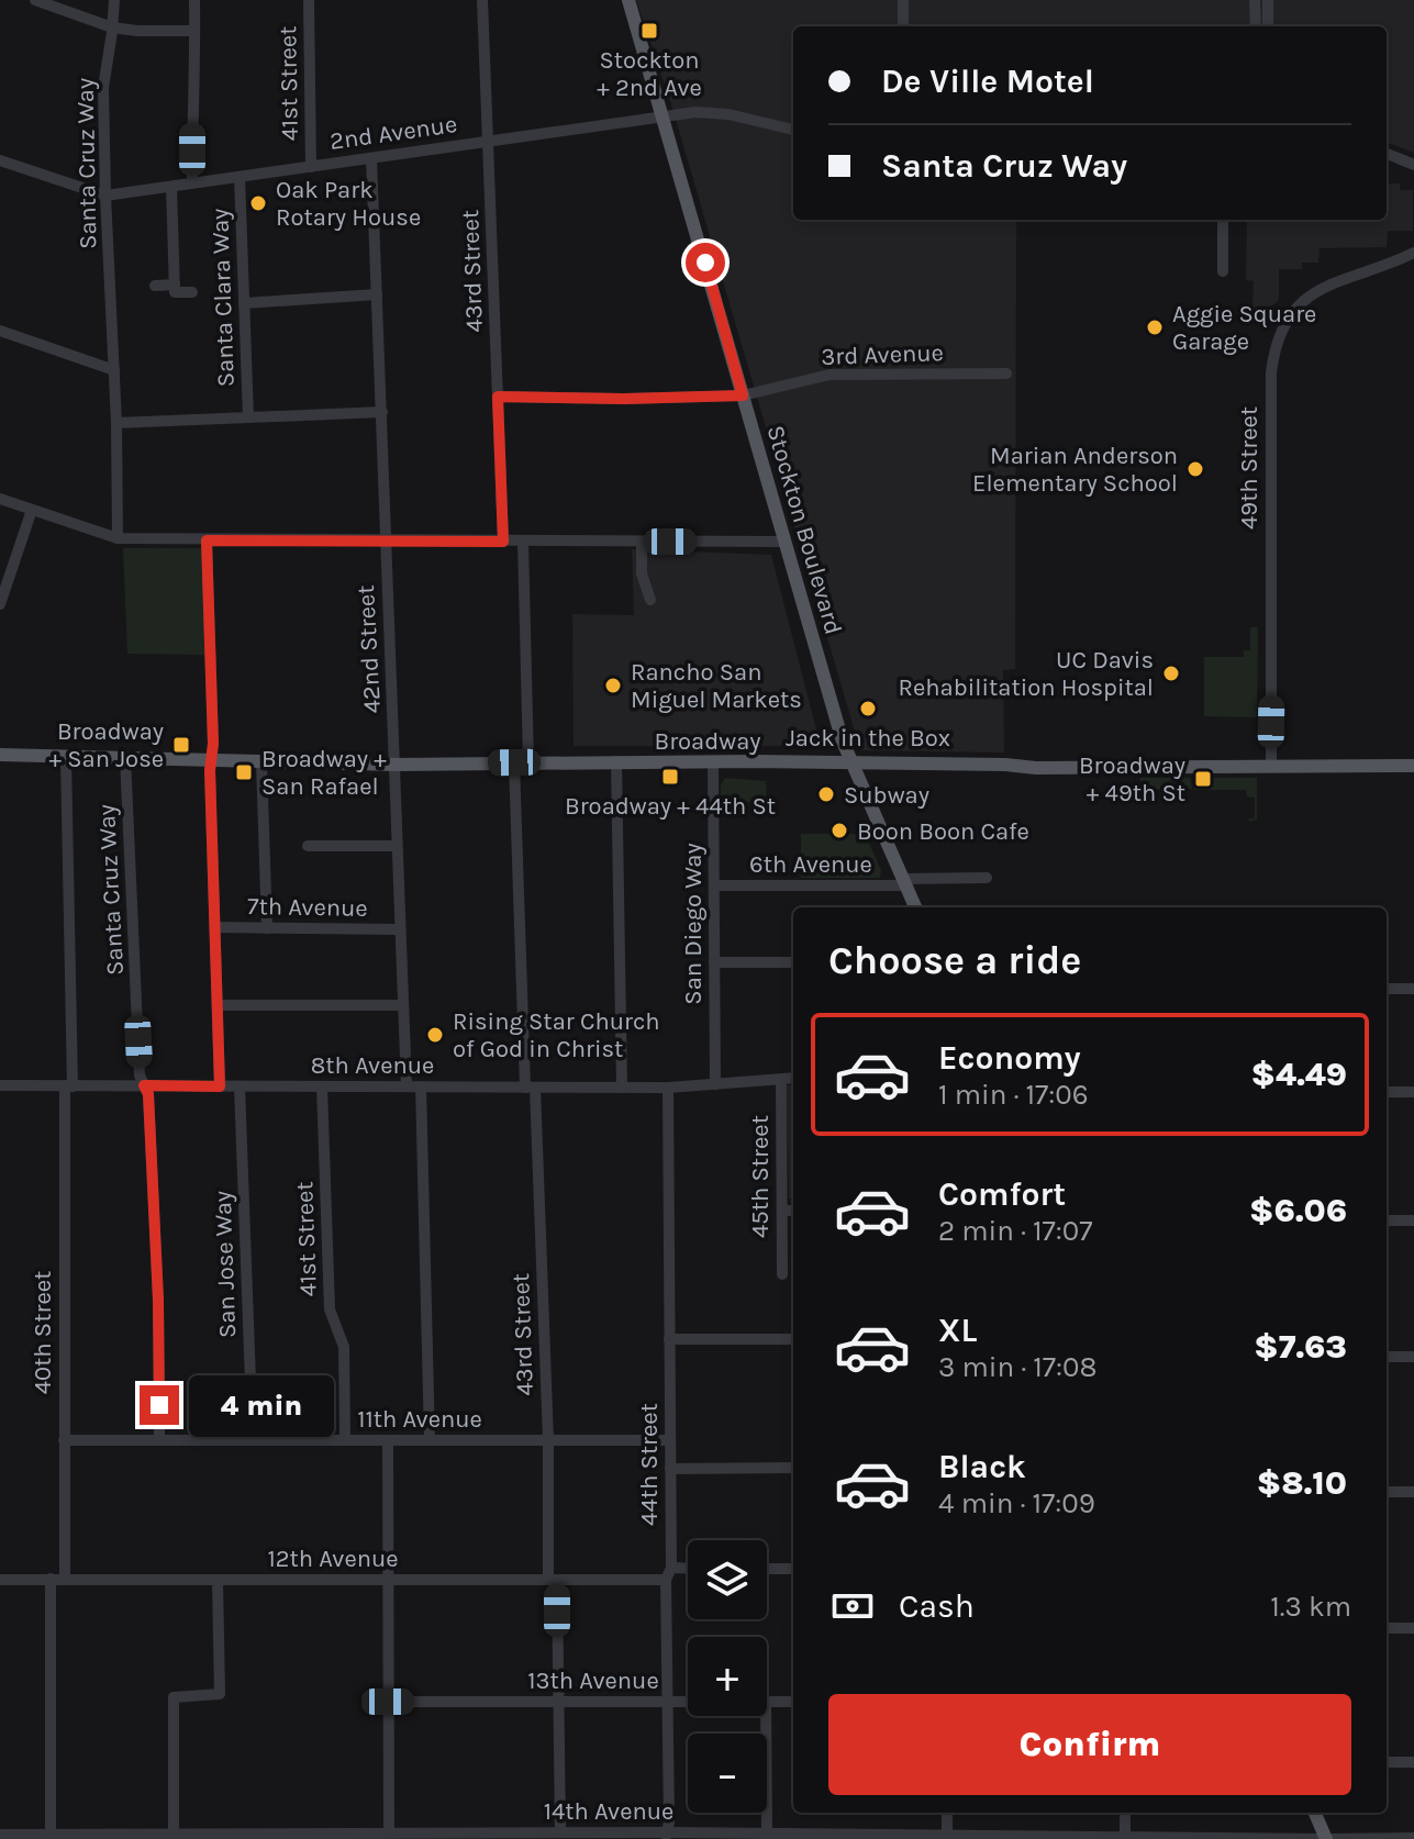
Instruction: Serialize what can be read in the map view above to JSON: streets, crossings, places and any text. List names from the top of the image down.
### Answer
{
  "streets": {
    "main road": ["Stockton Boulevard", "Broadway"],
    "street": [
      "41st Street",
      "2nd Avenue",
      "Santa Cruz Way",
      "43rd Street",
      "Santa Clara Way",
      "3rd Avenue",
      "49th Street",
      "42nd Street",
      "6th Avenue",
      "7th Avenue",
      "San Diego Way",
      "8th Avenue",
      "45th Street",
      "San Jose Way",
      "40th Street",
      "11th Avenue",
      "44th Street",
      "12th Avenue",
      "13th Avenue",
      "14th Avenue"
    ]
  },
  "crossings": [
    ["41st Street", "2nd Avenue"],
    ["41st Street", "8th Avenue"],
    ["41st Street", "11th Avenue"],
    ["2nd Avenue", "Santa Cruz Way"],
    ["2nd Avenue", "43rd Street"],
    ["2nd Avenue", "Santa Clara Way"],
    ["2nd Avenue", "Stockton Boulevard"],
    ["2nd Avenue", "42nd Street"],
    ["Santa Cruz Way", "Broadway"],
    ["Santa Cruz Way", "8th Avenue"],
    ["Santa Cruz Way", "11th Avenue"],
    ["43rd Street", "3rd Avenue"],
    ["43rd Street", "Broadway"],
    ["43rd Street", "8th Avenue"],
    ["43rd Street", "11th Avenue"],
    ["43rd Street", "12th Avenue"],
    ["43rd Street", "13th Avenue"],
    ["43rd Street", "14th Avenue"],
    ["3rd Avenue", "Stockton Boulevard"],
    ["49th Street", "Broadway"],
    ["Stockton Boulevard", "Broadway"],
    ["Stockton Boulevard", "6th Avenue"],
    ["42nd Street", "Broadway"],
    ["42nd Street", "7th Avenue"],
    ["42nd Street", "8th Avenue"],
    ["Broadway", "San Diego Way"],
    ["Broadway", "40th Street"],
    ["6th Avenue", "San Diego Way"],
    ["San Diego Way", "8th Avenue"],
    ["8th Avenue", "45th Street"],
    ["8th Avenue", "San Jose Way"],
    ["8th Avenue", "40th Street"],
    ["8th Avenue", "44th Street"],
    ["San Jose Way", "11th Avenue"],
    ["40th Street", "11th Avenue"],
    ["40th Street", "12th Avenue"],
    ["11th Avenue", "44th Street"],
    ["44th Street", "12th Avenue"],
    ["44th Street", "13th Avenue"],
    ["44th Street", "14th Avenue"]
  ],
  "places": {
    "transit": [
      "Stockton + 2nd Ave",
      "Broadway + San Jose",
      "Broadway + San Rafael",
      "Broadway + 44th St",
      "Broadway + 49th St"
    ],
    "other": [
      "Oak Park Rotary House",
      "Aggie Square Garage",
      "Marian Anderson Elementary School",
      "UC Davis Rehabilitation Hospital",
      "Rancho San Miguel Markets",
      "Jack in the Box",
      "Subway",
      "Boon Boon Cafe",
      "Rising Star Church of God in Christ"
    ]
  },
  "page": {
    "banner": ["De Ville Motel", "Santa Cruz Way"],
    "heading": "Choose a ride",
    "list": [
      {
        "name": "Economy",
        "note": "1 min · 17:06",
        "value": "$4.49"
      },
      {
        "name": "Comfort",
        "note": "2 min · 17:07",
        "value": "$6.06"
      },
      {
        "name": "XL",
        "note": "3 min · 17:08",
        "value": "$7.63"
      },
      {
        "name": "Black",
        "note": "4 min · 17:09",
        "value": "$8.10"
      }
    ],
    "bubble": "4 min",
    "map_buttons": ["+", "−"],
    "pay": ["Cash", "1.3 km"],
    "buttons": "Confirm"
  }
}
